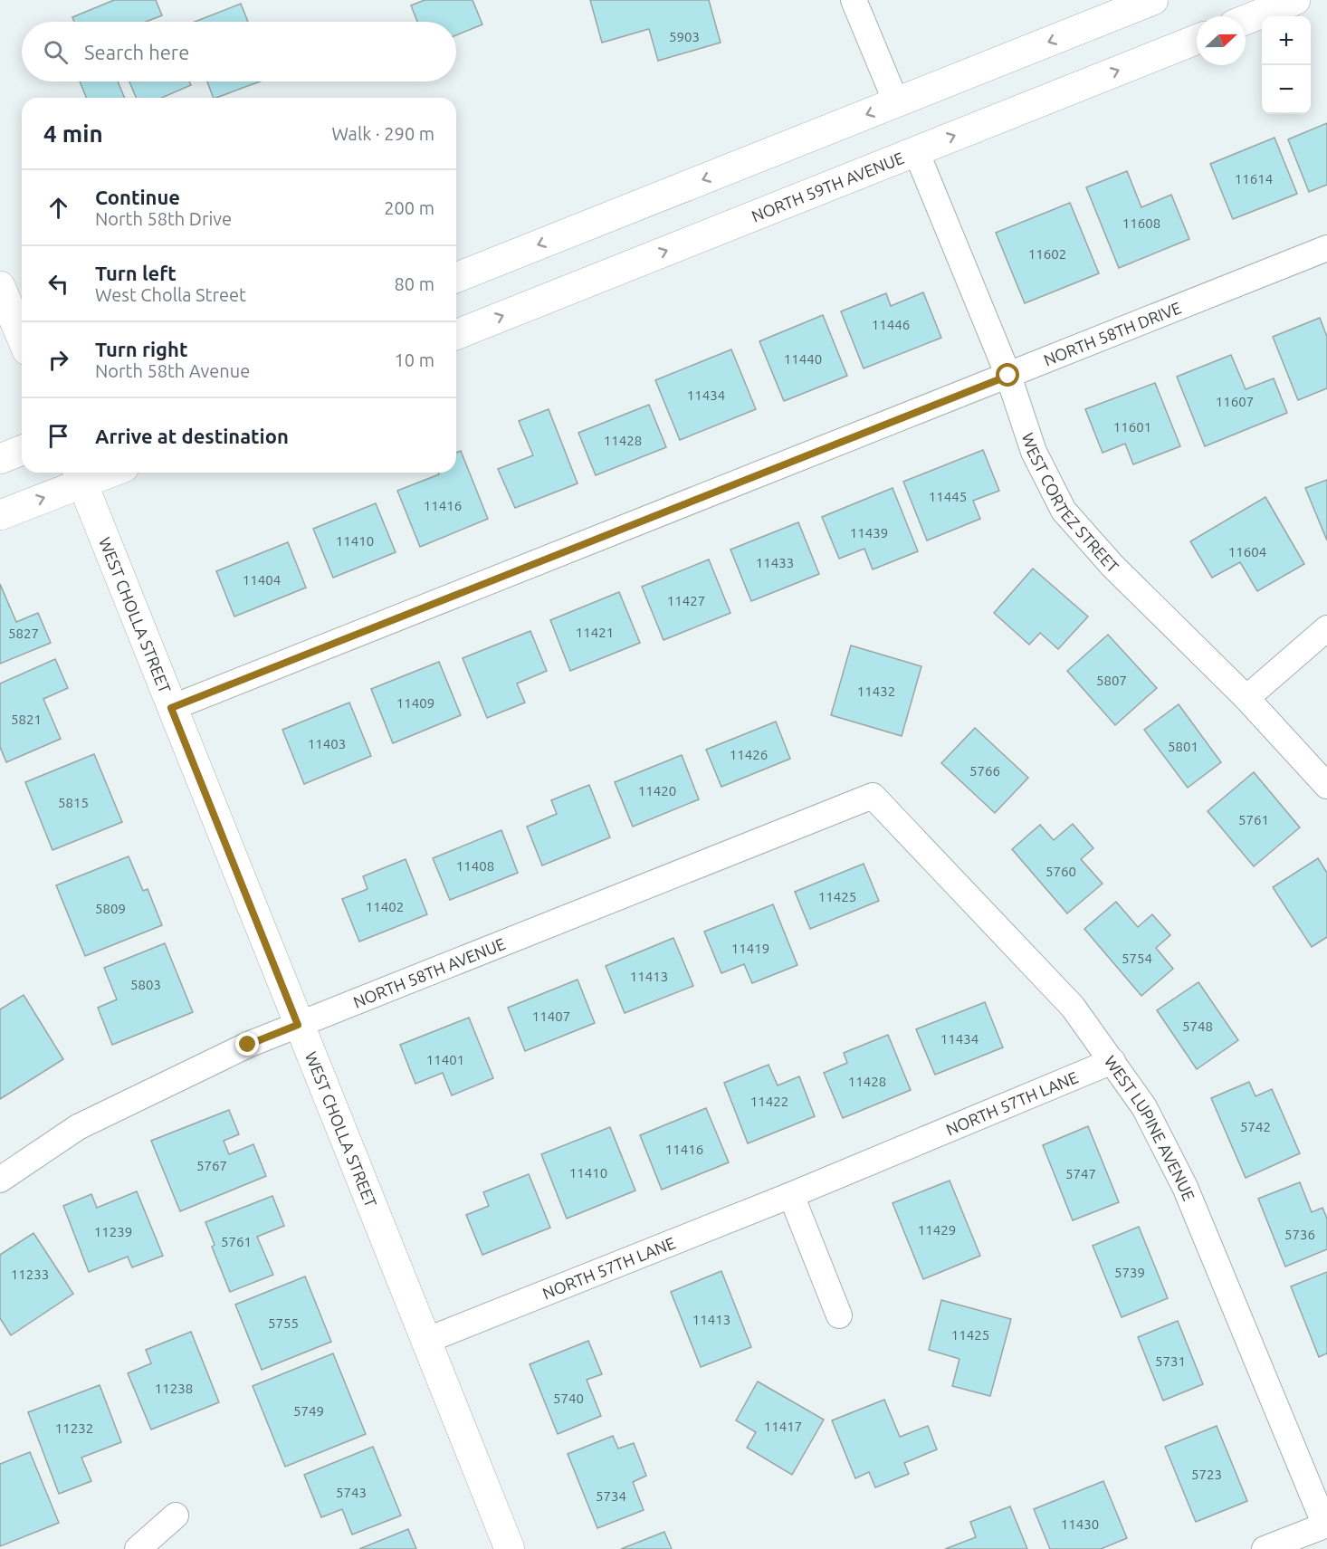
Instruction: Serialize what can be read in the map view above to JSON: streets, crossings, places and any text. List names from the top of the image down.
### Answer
{
  "streets": {
    "main road": ["NORTH 59TH AVENUE", "WEST CHOLLA STREET"],
    "street": [
      "NORTH 58TH DRIVE",
      "WEST CORTEZ STREET",
      "NORTH 58TH AVENUE",
      "NORTH 57TH LANE",
      "WEST LUPINE AVENUE"
    ]
  },
  "crossings": [
    ["NORTH 59TH AVENUE", "WEST CORTEZ STREET"],
    ["NORTH 58TH DRIVE", "WEST CORTEZ STREET"],
    ["NORTH 58TH DRIVE", "WEST CHOLLA STREET"],
    ["WEST CHOLLA STREET", "NORTH 58TH AVENUE"],
    ["WEST CHOLLA STREET", "NORTH 57TH LANE"],
    ["NORTH 58TH AVENUE", "WEST LUPINE AVENUE"],
    ["NORTH 57TH LANE", "WEST LUPINE AVENUE"]
  ],
  "house_numbers": [
    "5903",
    "11614",
    "11608",
    "11602",
    "11446",
    "11440",
    "11434",
    "11607",
    "11601",
    "11428",
    "11445",
    "11416",
    "11439",
    "11410",
    "11604",
    "11433",
    "11404",
    "11427",
    "11421",
    "5827",
    "5807",
    "11432",
    "11409",
    "5821",
    "11403",
    "5801",
    "11426",
    "5766",
    "11420",
    "5815",
    "5761",
    "11408",
    "5760",
    "11425",
    "11402",
    "5809",
    "11419",
    "5754",
    "11413",
    "5803",
    "11407",
    "5748",
    "11434",
    "11401",
    "11428",
    "11422",
    "5742",
    "11416",
    "5767",
    "11410",
    "5747",
    "11429",
    "11239",
    "5736",
    "5761",
    "5739",
    "11233",
    "11413",
    "5755",
    "11425",
    "5731",
    "11238",
    "5740",
    "5749",
    "11417",
    "11232",
    "5723",
    "5743",
    "5734",
    "11430"
  ],
  "north": "right",
  "page": {
    "map_buttons": ["+", "−"],
    "search": "Search here",
    "heading": ["4 min", "Walk · 290 m"],
    "list": [
      ["Continue", "North 58th Drive", "200 m"],
      ["Turn left", "West Cholla Street", "80 m"],
      ["Turn right", "North 58th Avenue", "10 m"],
      "Arrive at destination"
    ]
  }
}
